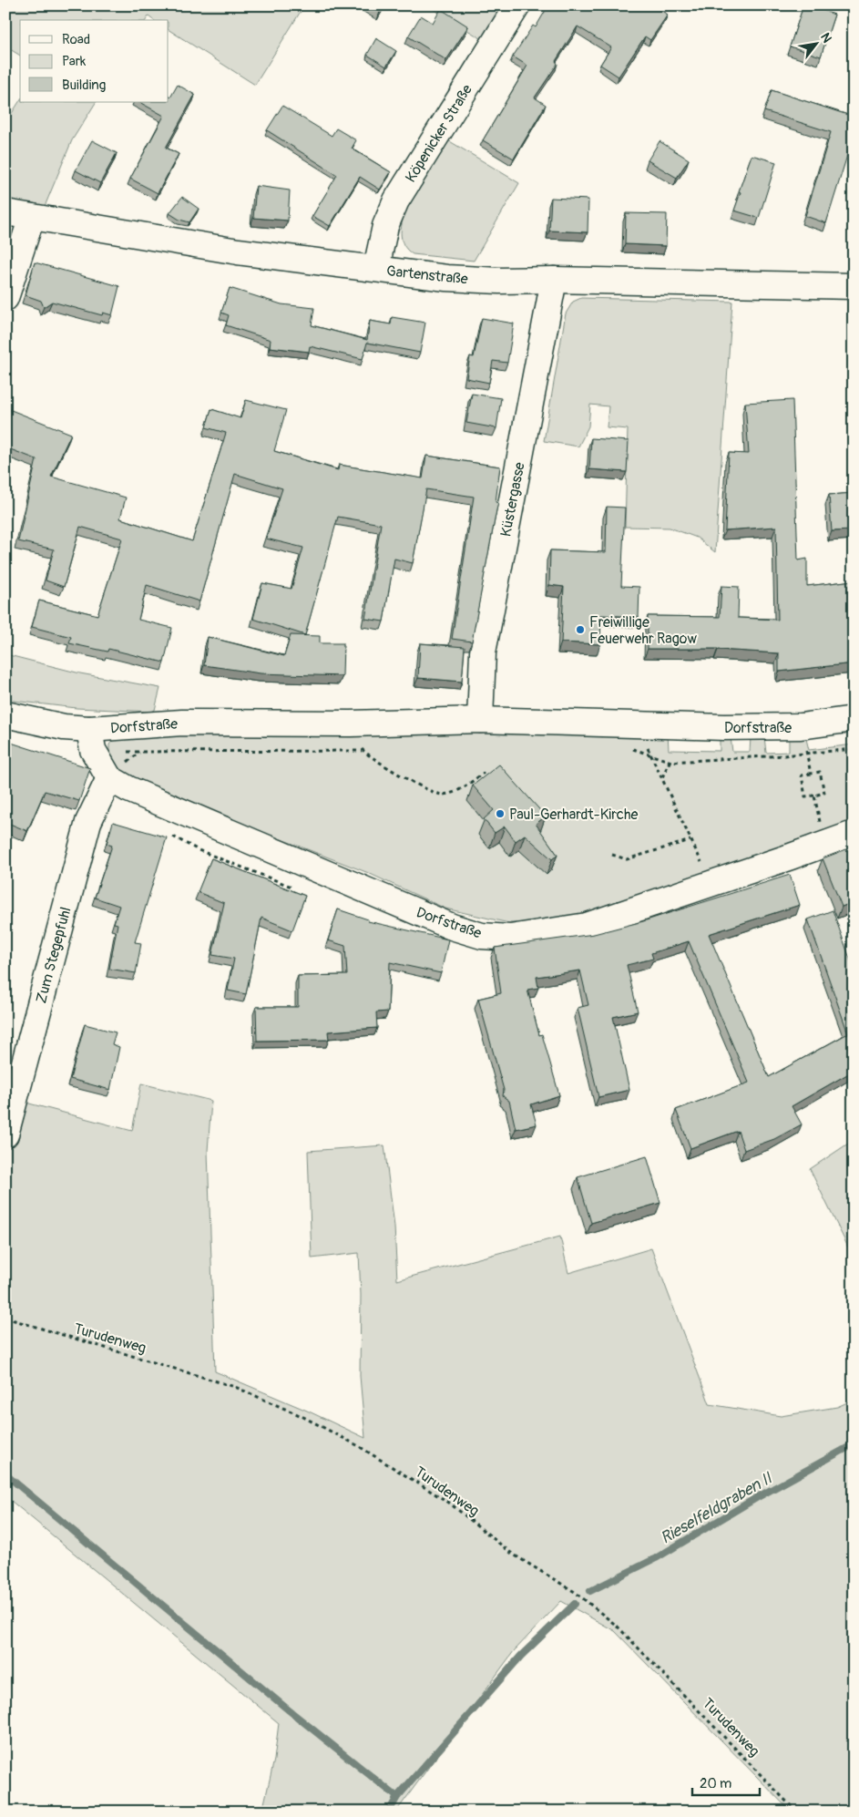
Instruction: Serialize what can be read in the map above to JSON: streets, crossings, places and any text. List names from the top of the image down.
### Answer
{
  "streets": {
    "street": [
      "Köpenicker Straße",
      "Gartenstraße",
      "Küstergasse",
      "Dorfstraße",
      "Zum Stegepfuhl"
    ],
    "path": ["Turudenweg"]
  },
  "crossings": [
    ["Köpenicker Straße", "Gartenstraße"],
    ["Gartenstraße", "Küstergasse"],
    ["Küstergasse", "Dorfstraße"],
    ["Dorfstraße", "Zum Stegepfuhl"]
  ],
  "water": ["Rieselfeldgraben II"],
  "places": ["Freiwillige Feuerwehr Ragow", "Paul-Gerhardt-Kirche"],
  "legend": ["Road", "Park", "Building"],
  "scale_bar": "20 m",
  "north": "top right"
}
